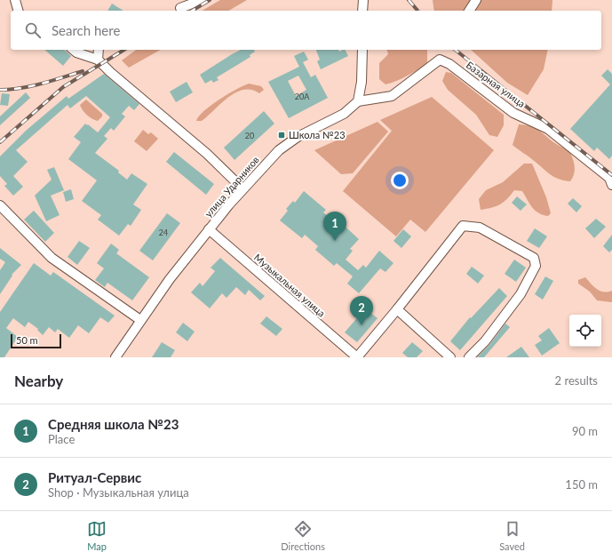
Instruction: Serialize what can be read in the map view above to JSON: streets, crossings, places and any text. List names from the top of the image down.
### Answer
{
  "streets": {
    "street": ["Базарная улица", "улица Ударников", "Музыкальная улица"]
  },
  "crossings": [
    ["Базарная улица", "улица Ударников"],
    ["улица Ударников", "Музыкальная улица"]
  ],
  "places": {
    "transit": ["Школа №23"]
  },
  "house_numbers": ["20А", "20", "24"],
  "scale_bar": "50 m",
  "page": {
    "search": "Search here",
    "pins": ["1", "2"],
    "scale": "50 m",
    "heading": ["Nearby", "2 results"],
    "list": [
      {
        "mark": "1",
        "name": "Средняя школа №23",
        "note": "Place",
        "value": "90 m"
      },
      {
        "mark": "2",
        "name": "Ритуал-Сервис",
        "note": "Shop · Музыкальная улица",
        "value": "150 m"
      }
    ],
    "nav": ["Map", "Directions", "Saved"]
  }
}
